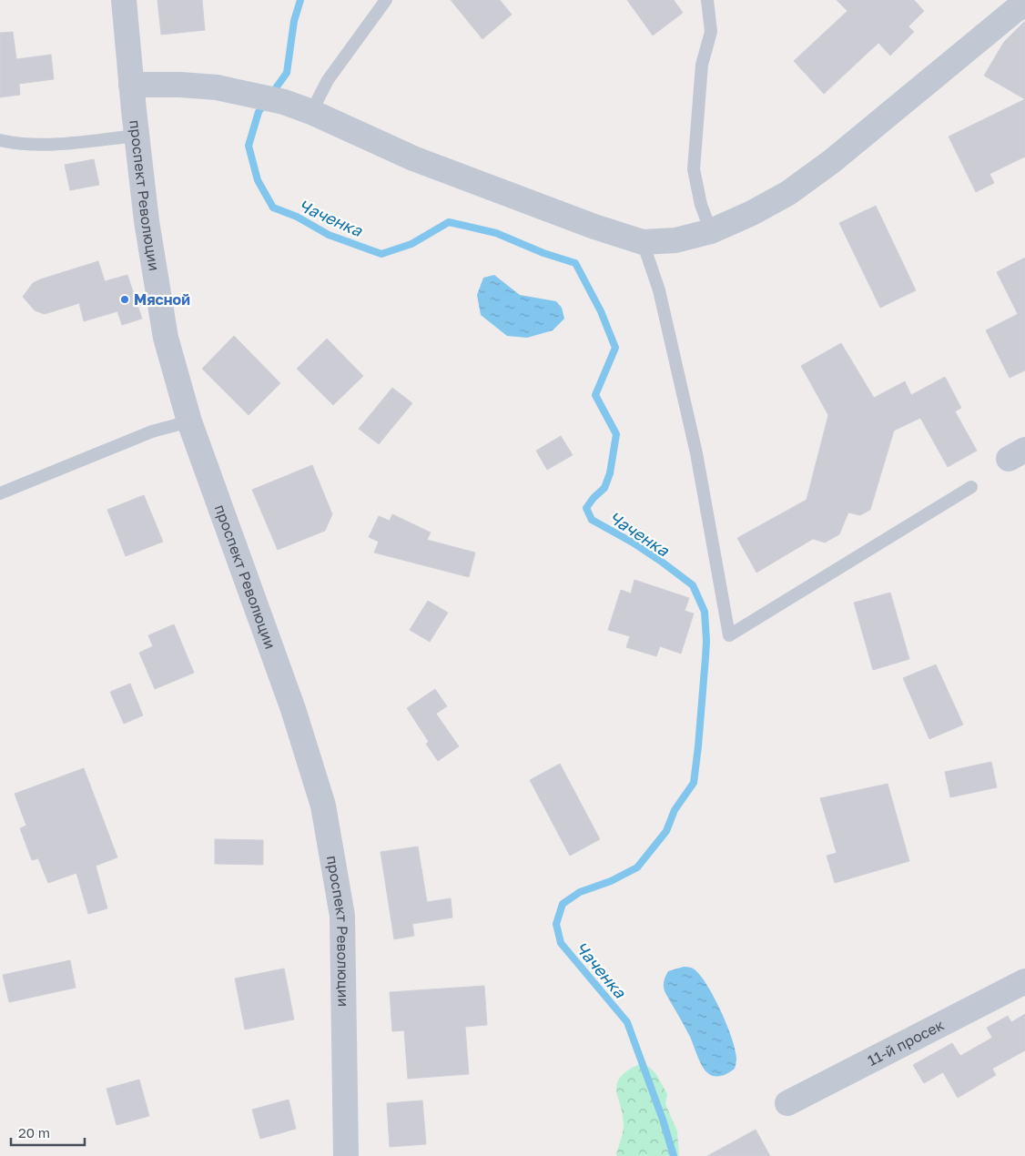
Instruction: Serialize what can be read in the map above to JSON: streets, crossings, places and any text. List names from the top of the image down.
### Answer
{
  "streets": {
    "street": ["проспект Революции", "11-й просек"]
  },
  "water": ["Чаченка"],
  "places": ["Мясной"],
  "scale_bar": "20 m"
}
